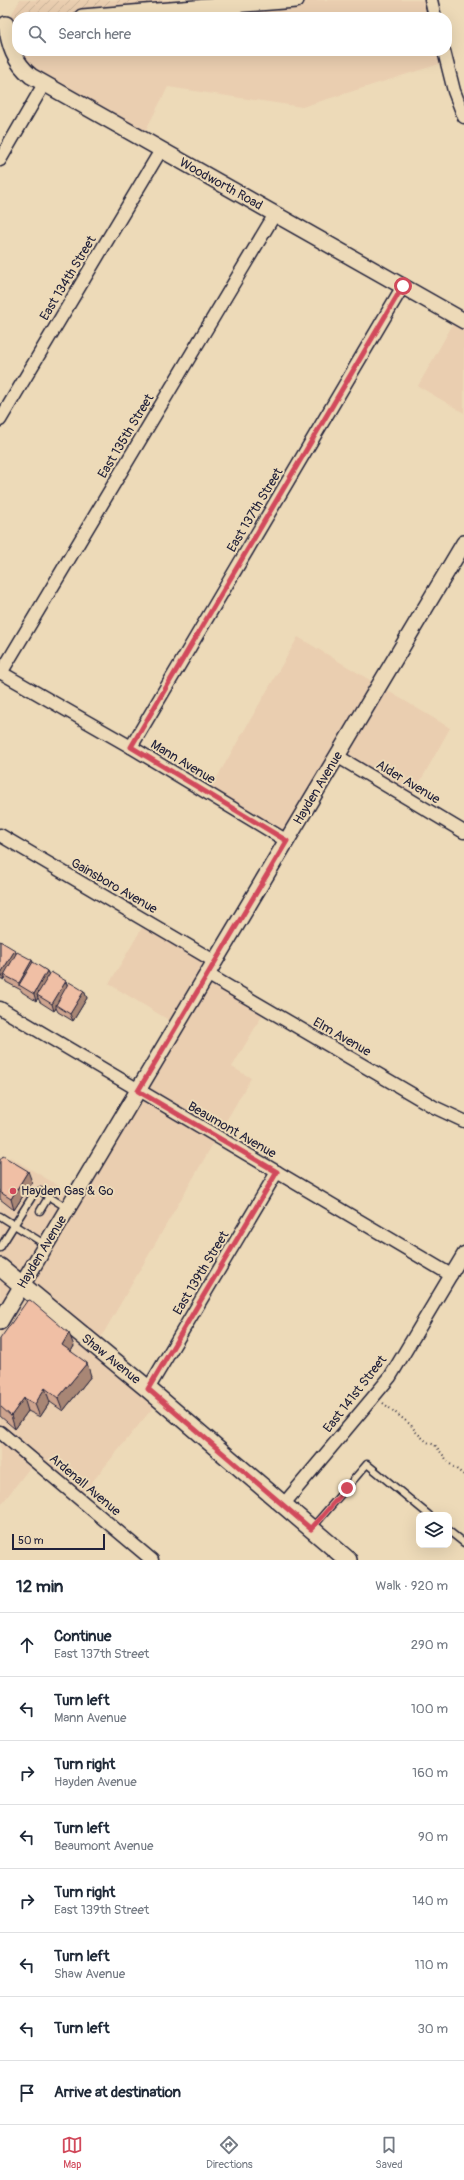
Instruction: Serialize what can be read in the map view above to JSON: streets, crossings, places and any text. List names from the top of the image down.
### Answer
{
  "streets": {
    "main road": ["Shaw Avenue"],
    "street": [
      "Woodworth Road",
      "East 134th Street",
      "East 135th Street",
      "East 137th Street",
      "Mann Avenue",
      "Alder Avenue",
      "Hayden Avenue",
      "Gainsboro Avenue",
      "Elm Avenue",
      "Beaumont Avenue",
      "East 139th Street",
      "East 141st Street",
      "Ardenall Avenue"
    ]
  },
  "crossings": [
    ["Woodworth Road", "East 134th Street"],
    ["Woodworth Road", "East 135th Street"],
    ["Woodworth Road", "East 137th Street"],
    ["East 135th Street", "Mann Avenue"],
    ["East 137th Street", "Mann Avenue"],
    ["Mann Avenue", "Hayden Avenue"],
    ["Alder Avenue", "Hayden Avenue"],
    ["Hayden Avenue", "Gainsboro Avenue"],
    ["Hayden Avenue", "Elm Avenue"],
    ["Hayden Avenue", "Beaumont Avenue"],
    ["Hayden Avenue", "Shaw Avenue"],
    ["Beaumont Avenue", "East 139th Street"],
    ["Beaumont Avenue", "East 141st Street"],
    ["East 139th Street", "Shaw Avenue"],
    ["Shaw Avenue", "East 141st Street"]
  ],
  "places": ["Hayden Gas & Go"],
  "scale_bar": "50 m",
  "page": {
    "search": "Search here",
    "scale": "50 m",
    "heading": ["12 min", "Walk · 920 m"],
    "list": [
      ["Continue", "East 137th Street", "290 m"],
      ["Turn left", "Mann Avenue", "100 m"],
      ["Turn right", "Hayden Avenue", "160 m"],
      ["Turn left", "Beaumont Avenue", "90 m"],
      ["Turn right", "East 139th Street", "140 m"],
      ["Turn left", "Shaw Avenue", "110 m"],
      ["Turn left", "30 m"],
      "Arrive at destination"
    ],
    "nav": ["Map", "Directions", "Saved"]
  }
}
